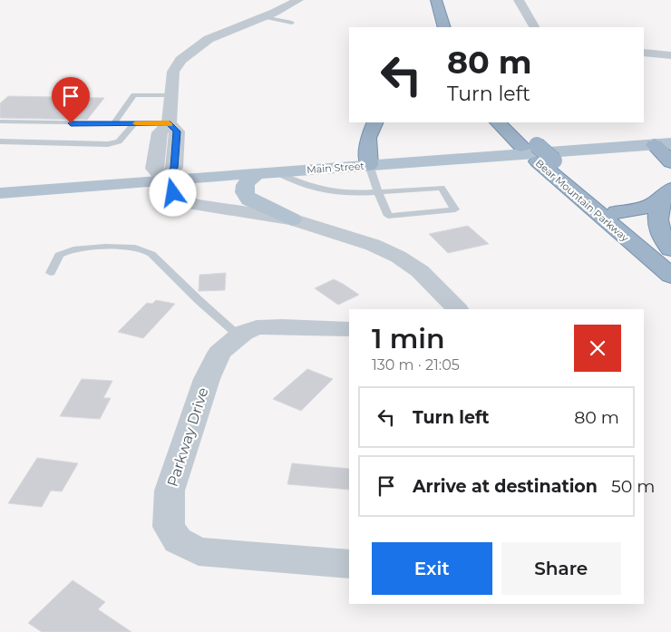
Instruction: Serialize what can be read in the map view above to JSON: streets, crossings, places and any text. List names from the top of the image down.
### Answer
{
  "streets": {
    "highway": ["Bear Mountain Parkway"],
    "main road": ["Main Street"],
    "street": ["Parkway Drive"]
  },
  "page": {
    "turn": ["80 m", "Turn left"],
    "heading": ["1 min", "130 m · 21:05"],
    "list": [
      {
        "name": "Turn left",
        "value": "80 m"
      },
      {
        "name": "Arrive at destination",
        "value": "50 m"
      }
    ],
    "buttons": ["Exit", "Share"]
  }
}
